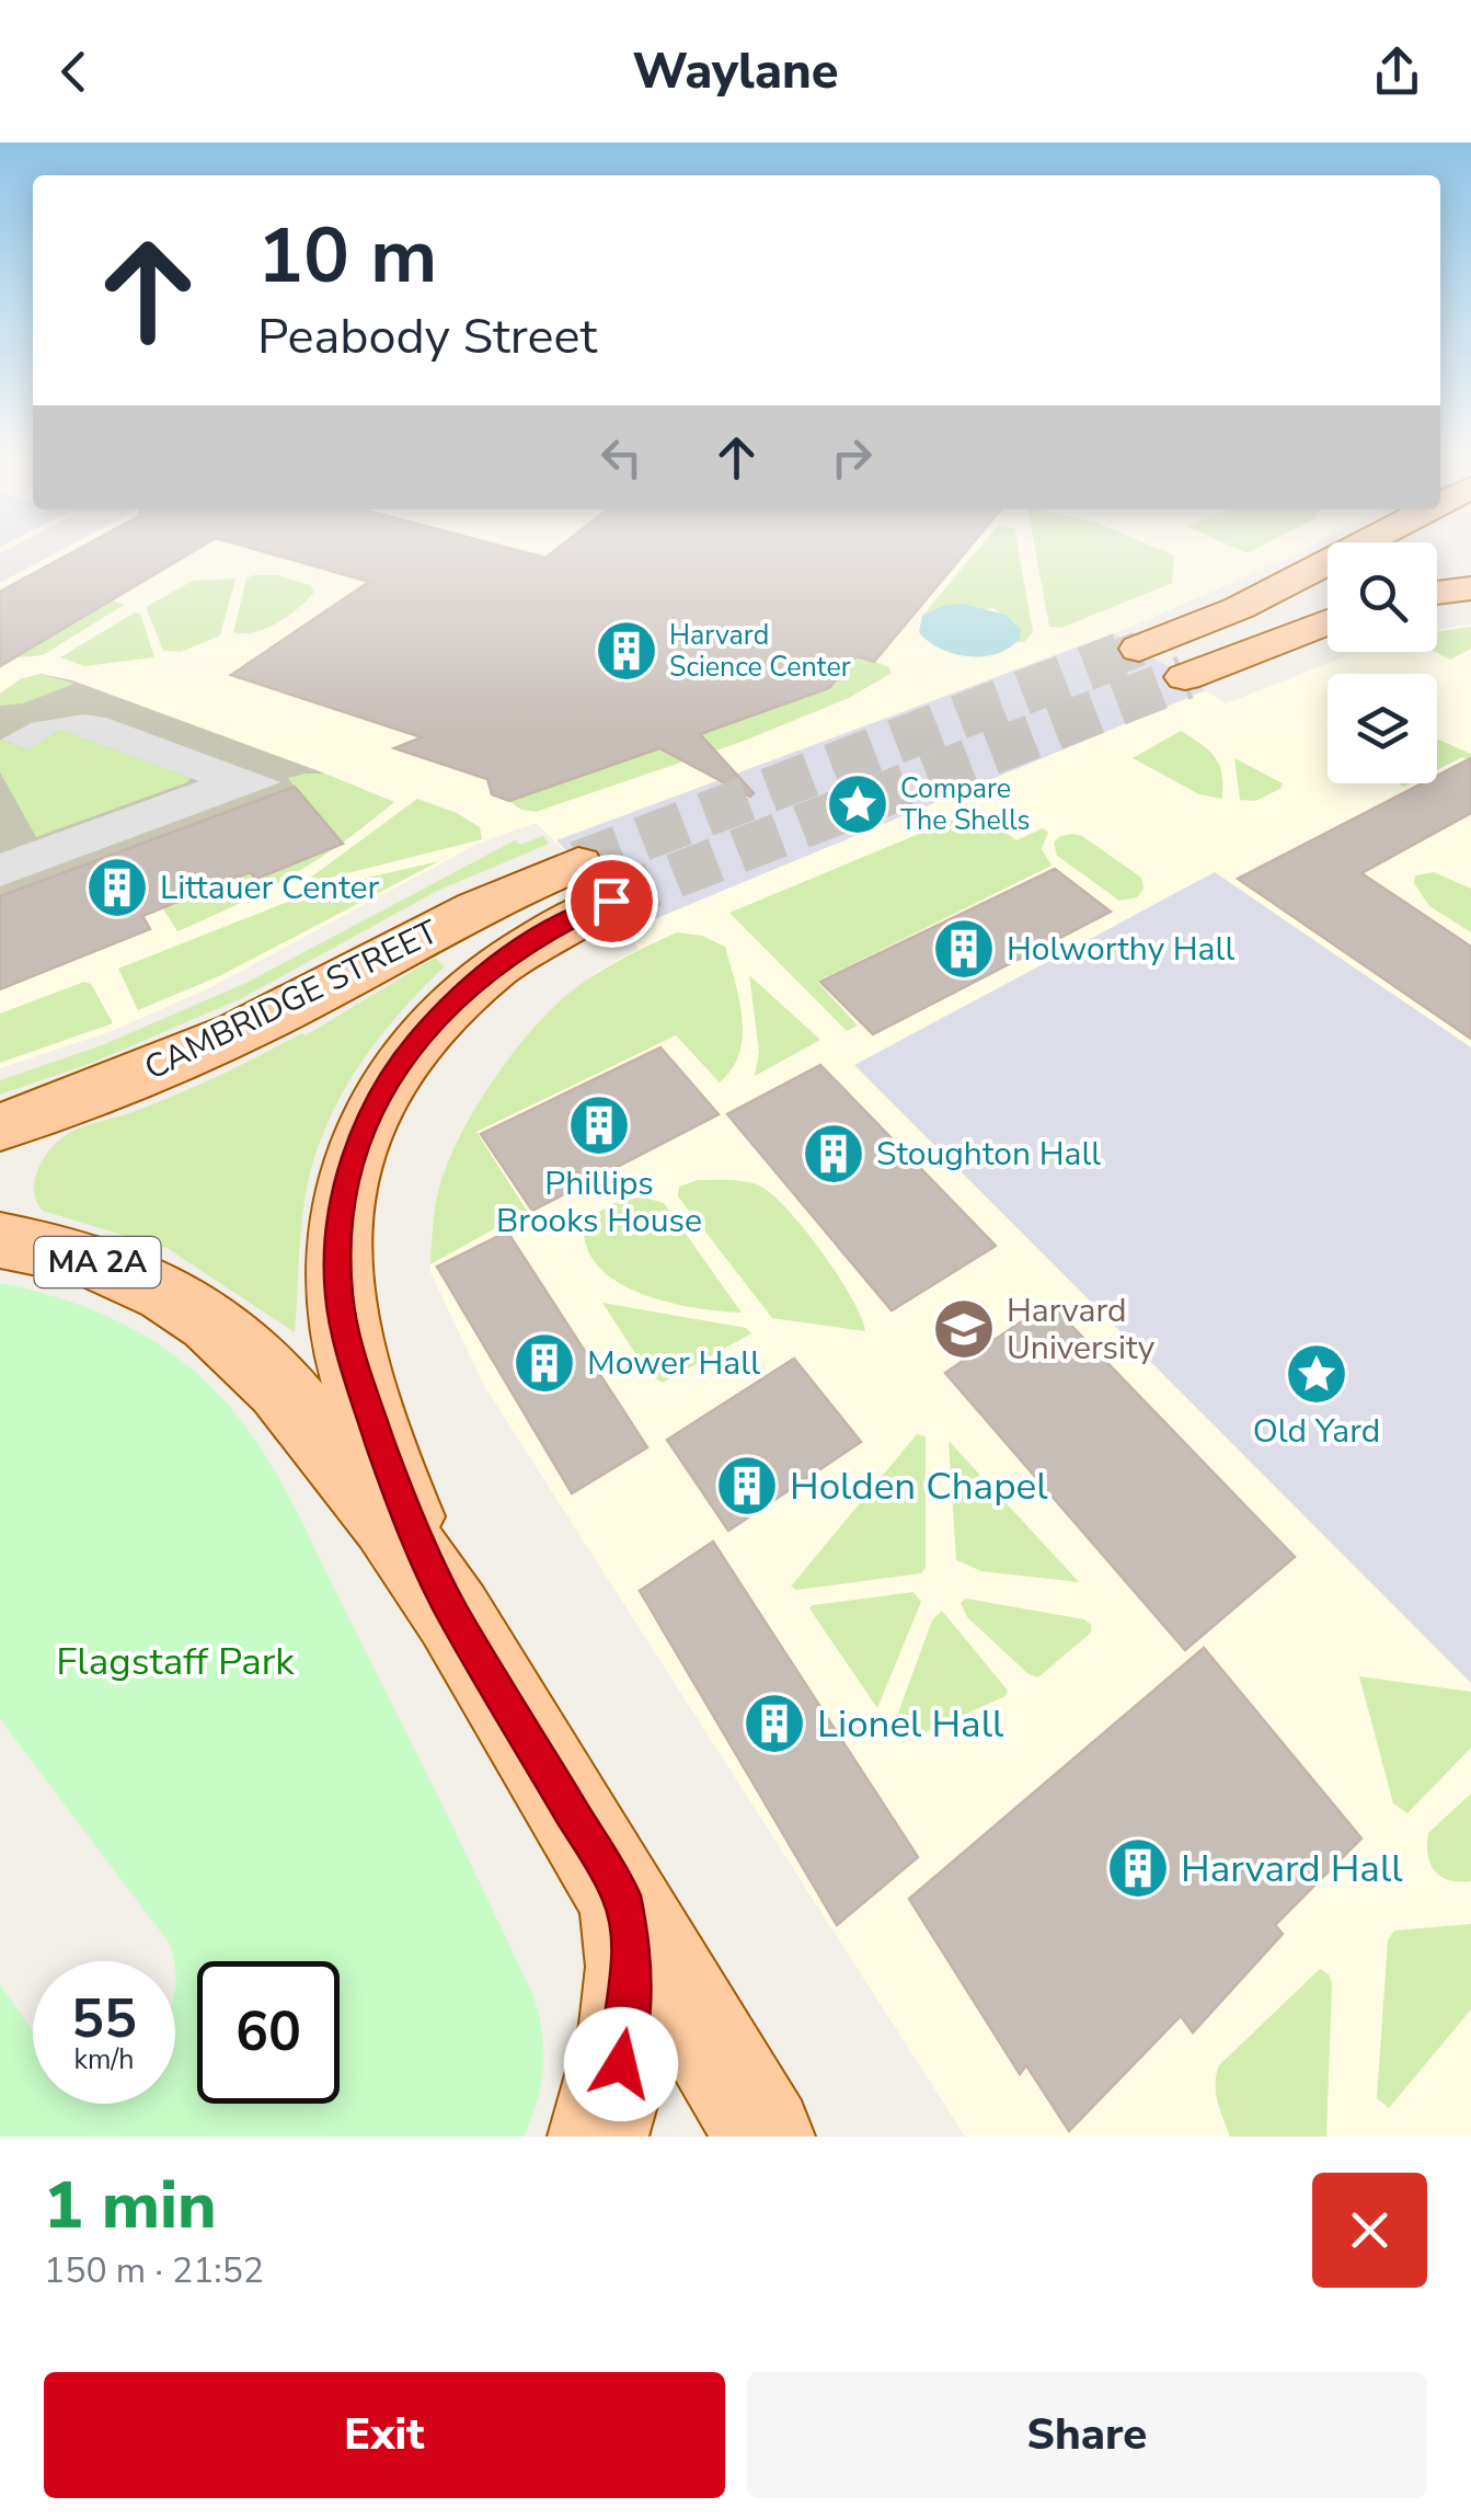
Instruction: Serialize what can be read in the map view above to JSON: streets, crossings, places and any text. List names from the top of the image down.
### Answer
{
  "streets": {
    "main road": ["CAMBRIDGE STREET", "MA 2A"]
  },
  "crossings": [
    ["CAMBRIDGE STREET", "MA 2A"]
  ],
  "parks": ["Flagstaff Park"],
  "places": {
    "building": [
      "Harvard Science Center",
      "Littauer Center",
      "Holworthy Hall",
      "Phillips Brooks House",
      "Stoughton Hall",
      "Mower Hall",
      "Holden Chapel",
      "Lionel Hall",
      "Harvard Hall"
    ],
    "place": ["Compare The Shells", "Old Yard"],
    "school or university": ["Harvard University"]
  },
  "page": {
    "header": "Waylane",
    "turn": ["10 m", "Peabody Street"],
    "speed": "55 km/h",
    "limit": "60",
    "heading": ["1 min", "150 m · 21:52"],
    "buttons": ["Exit", "Share"]
  }
}
